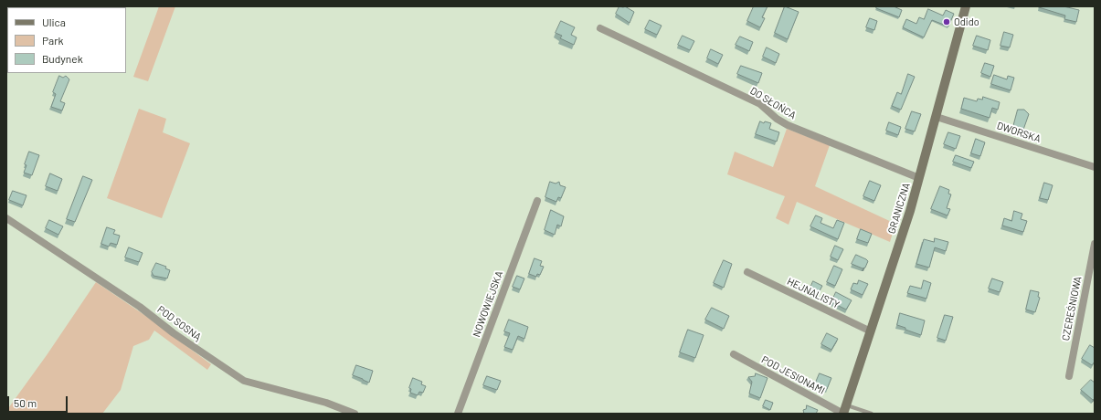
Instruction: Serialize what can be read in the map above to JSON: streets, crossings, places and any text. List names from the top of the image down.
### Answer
{
  "streets": {
    "street": [
      "DO SŁOŃCA",
      "DWORSKA",
      "GRANICZNA",
      "HEJNALISTY",
      "NOWOWIEJSKA",
      "CZEREŚNIOWA",
      "POD SOSNĄ",
      "POD JESIONAMI"
    ]
  },
  "crossings": [
    ["DO SŁOŃCA", "GRANICZNA"],
    ["DWORSKA", "GRANICZNA"],
    ["GRANICZNA", "HEJNALISTY"],
    ["GRANICZNA", "POD JESIONAMI"]
  ],
  "places": ["Odido"],
  "legend": ["Ulica", "Park", "Budynek"],
  "scale_bar": "50 m"
}
